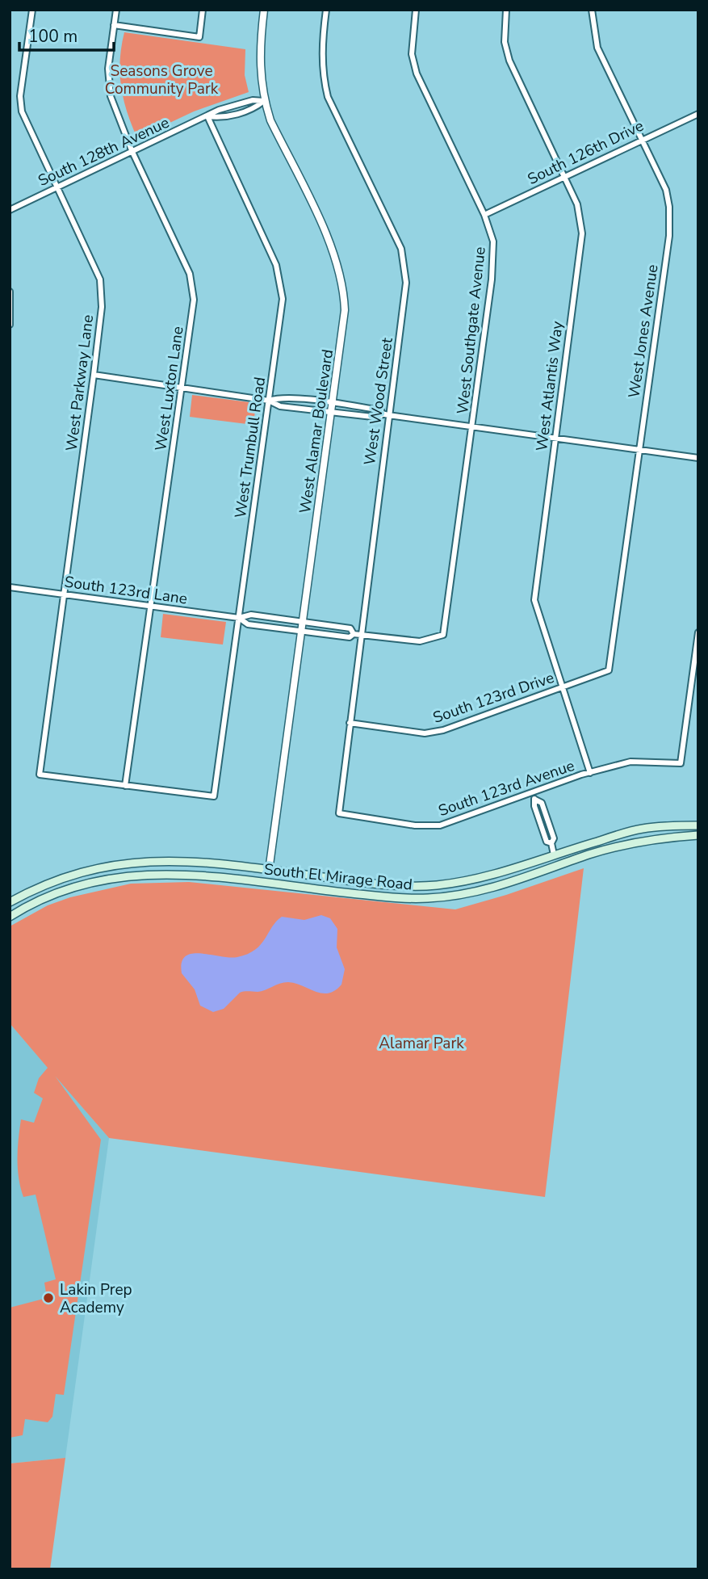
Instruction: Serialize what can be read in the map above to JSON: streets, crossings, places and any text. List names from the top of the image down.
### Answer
{
  "streets": {
    "main road": ["South El Mirage Road"],
    "street": [
      "South 128th Avenue",
      "South 126th Drive",
      "West Southgate Avenue",
      "West Jones Avenue",
      "West Parkway Lane",
      "West Atlantis Way",
      "West Luxton Lane",
      "West Wood Street",
      "West Alamar Boulevard",
      "West Trumbull Road",
      "South 123rd Lane",
      "South 123rd Drive",
      "South 123rd Avenue"
    ]
  },
  "crossings": [
    ["South 128th Avenue", "West Parkway Lane"],
    ["South 128th Avenue", "West Luxton Lane"],
    ["South 128th Avenue", "West Alamar Boulevard"],
    ["South 128th Avenue", "West Trumbull Road"],
    ["South 126th Drive", "West Southgate Avenue"],
    ["South 126th Drive", "West Jones Avenue"],
    ["South 126th Drive", "West Atlantis Way"],
    ["West Southgate Avenue", "South 123rd Lane"],
    ["West Jones Avenue", "South 123rd Drive"],
    ["West Parkway Lane", "West Luxton Lane"],
    ["West Parkway Lane", "West Trumbull Road"],
    ["West Parkway Lane", "South 123rd Lane"],
    ["West Atlantis Way", "South 123rd Drive"],
    ["West Atlantis Way", "South 123rd Avenue"],
    ["West Luxton Lane", "West Trumbull Road"],
    ["West Luxton Lane", "South 123rd Lane"],
    ["West Wood Street", "South 123rd Lane"],
    ["West Wood Street", "South 123rd Drive"],
    ["West Wood Street", "South 123rd Avenue"],
    ["West Alamar Boulevard", "South 123rd Lane"],
    ["West Alamar Boulevard", "South El Mirage Road"],
    ["West Trumbull Road", "South 123rd Lane"]
  ],
  "parks": ["Seasons Grove Community Park", "Alamar Park"],
  "places": ["Lakin Prep Academy"],
  "scale_bar": "100 m"
}
